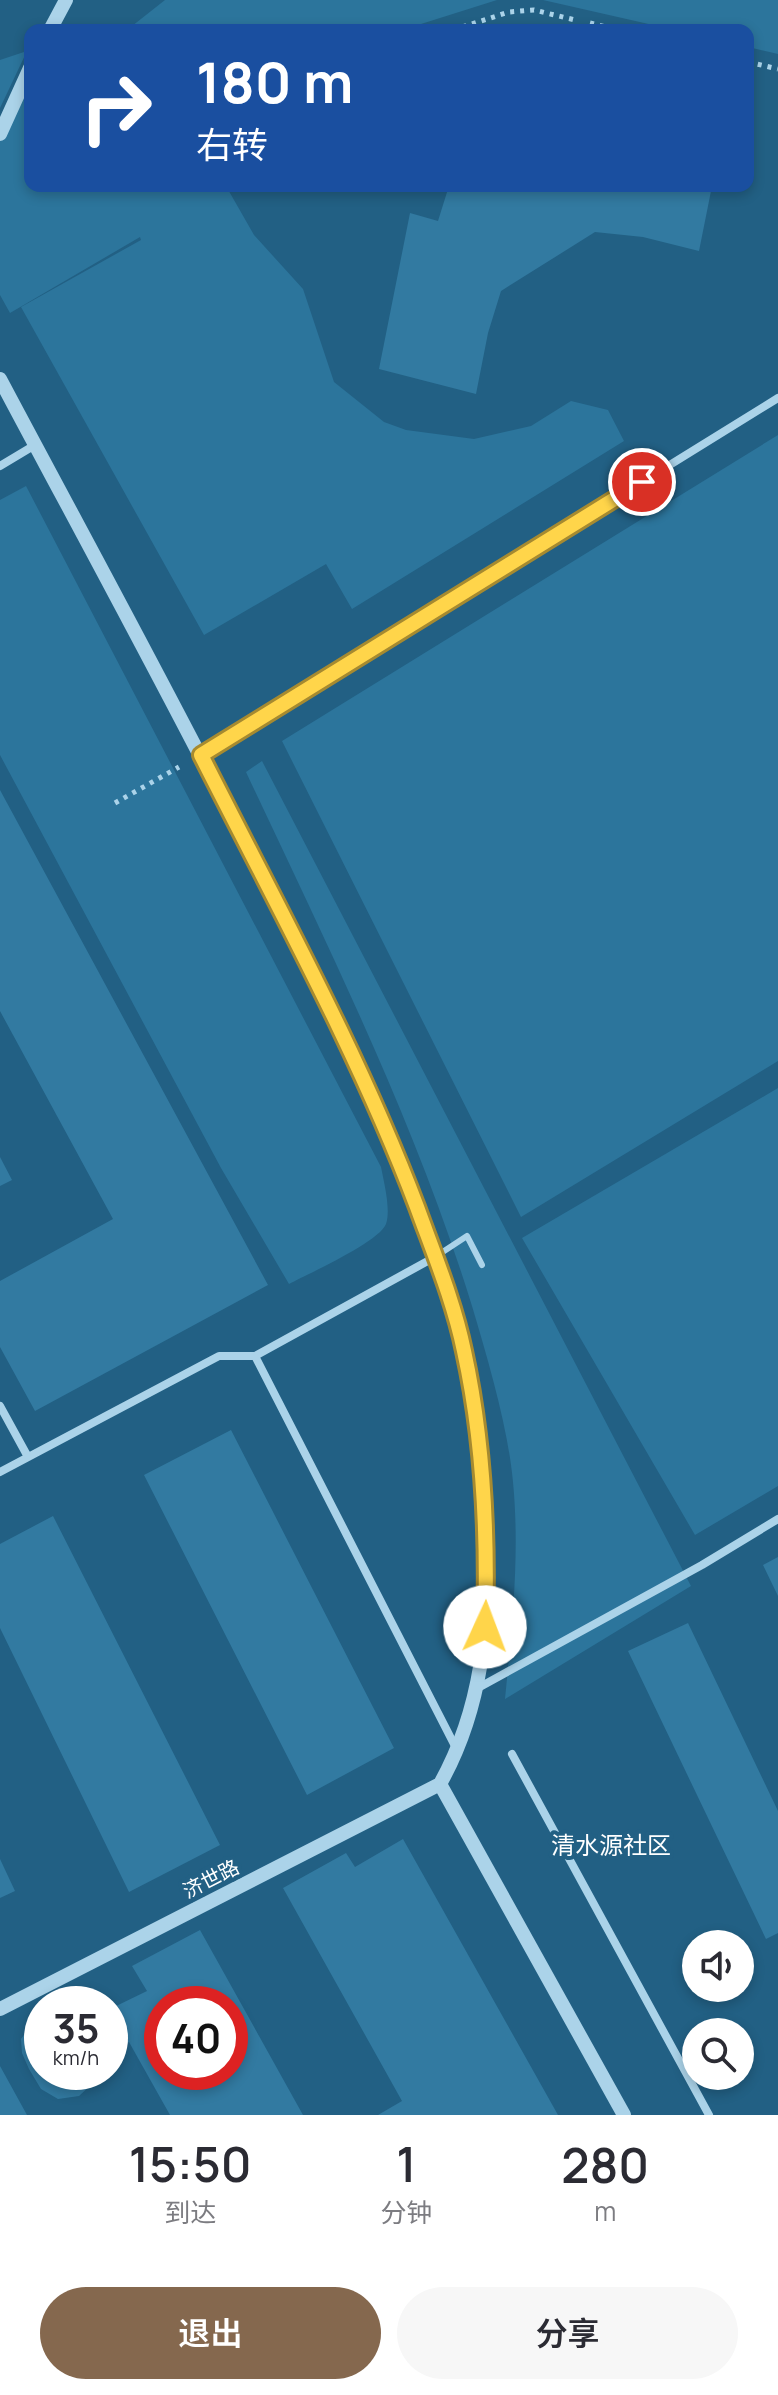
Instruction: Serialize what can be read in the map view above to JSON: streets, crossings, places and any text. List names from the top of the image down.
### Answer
{
  "streets": {
    "street": ["济世路"]
  },
  "districts": ["清水源社区"],
  "page": {
    "turn": ["180 m", "右转"],
    "speed": "35 km/h",
    "limit": "40",
    "eta": [
      "15:50",
      "到达",
      "1",
      "分钟",
      "280",
      "m"
    ],
    "buttons": ["退出", "分享"]
  }
}
